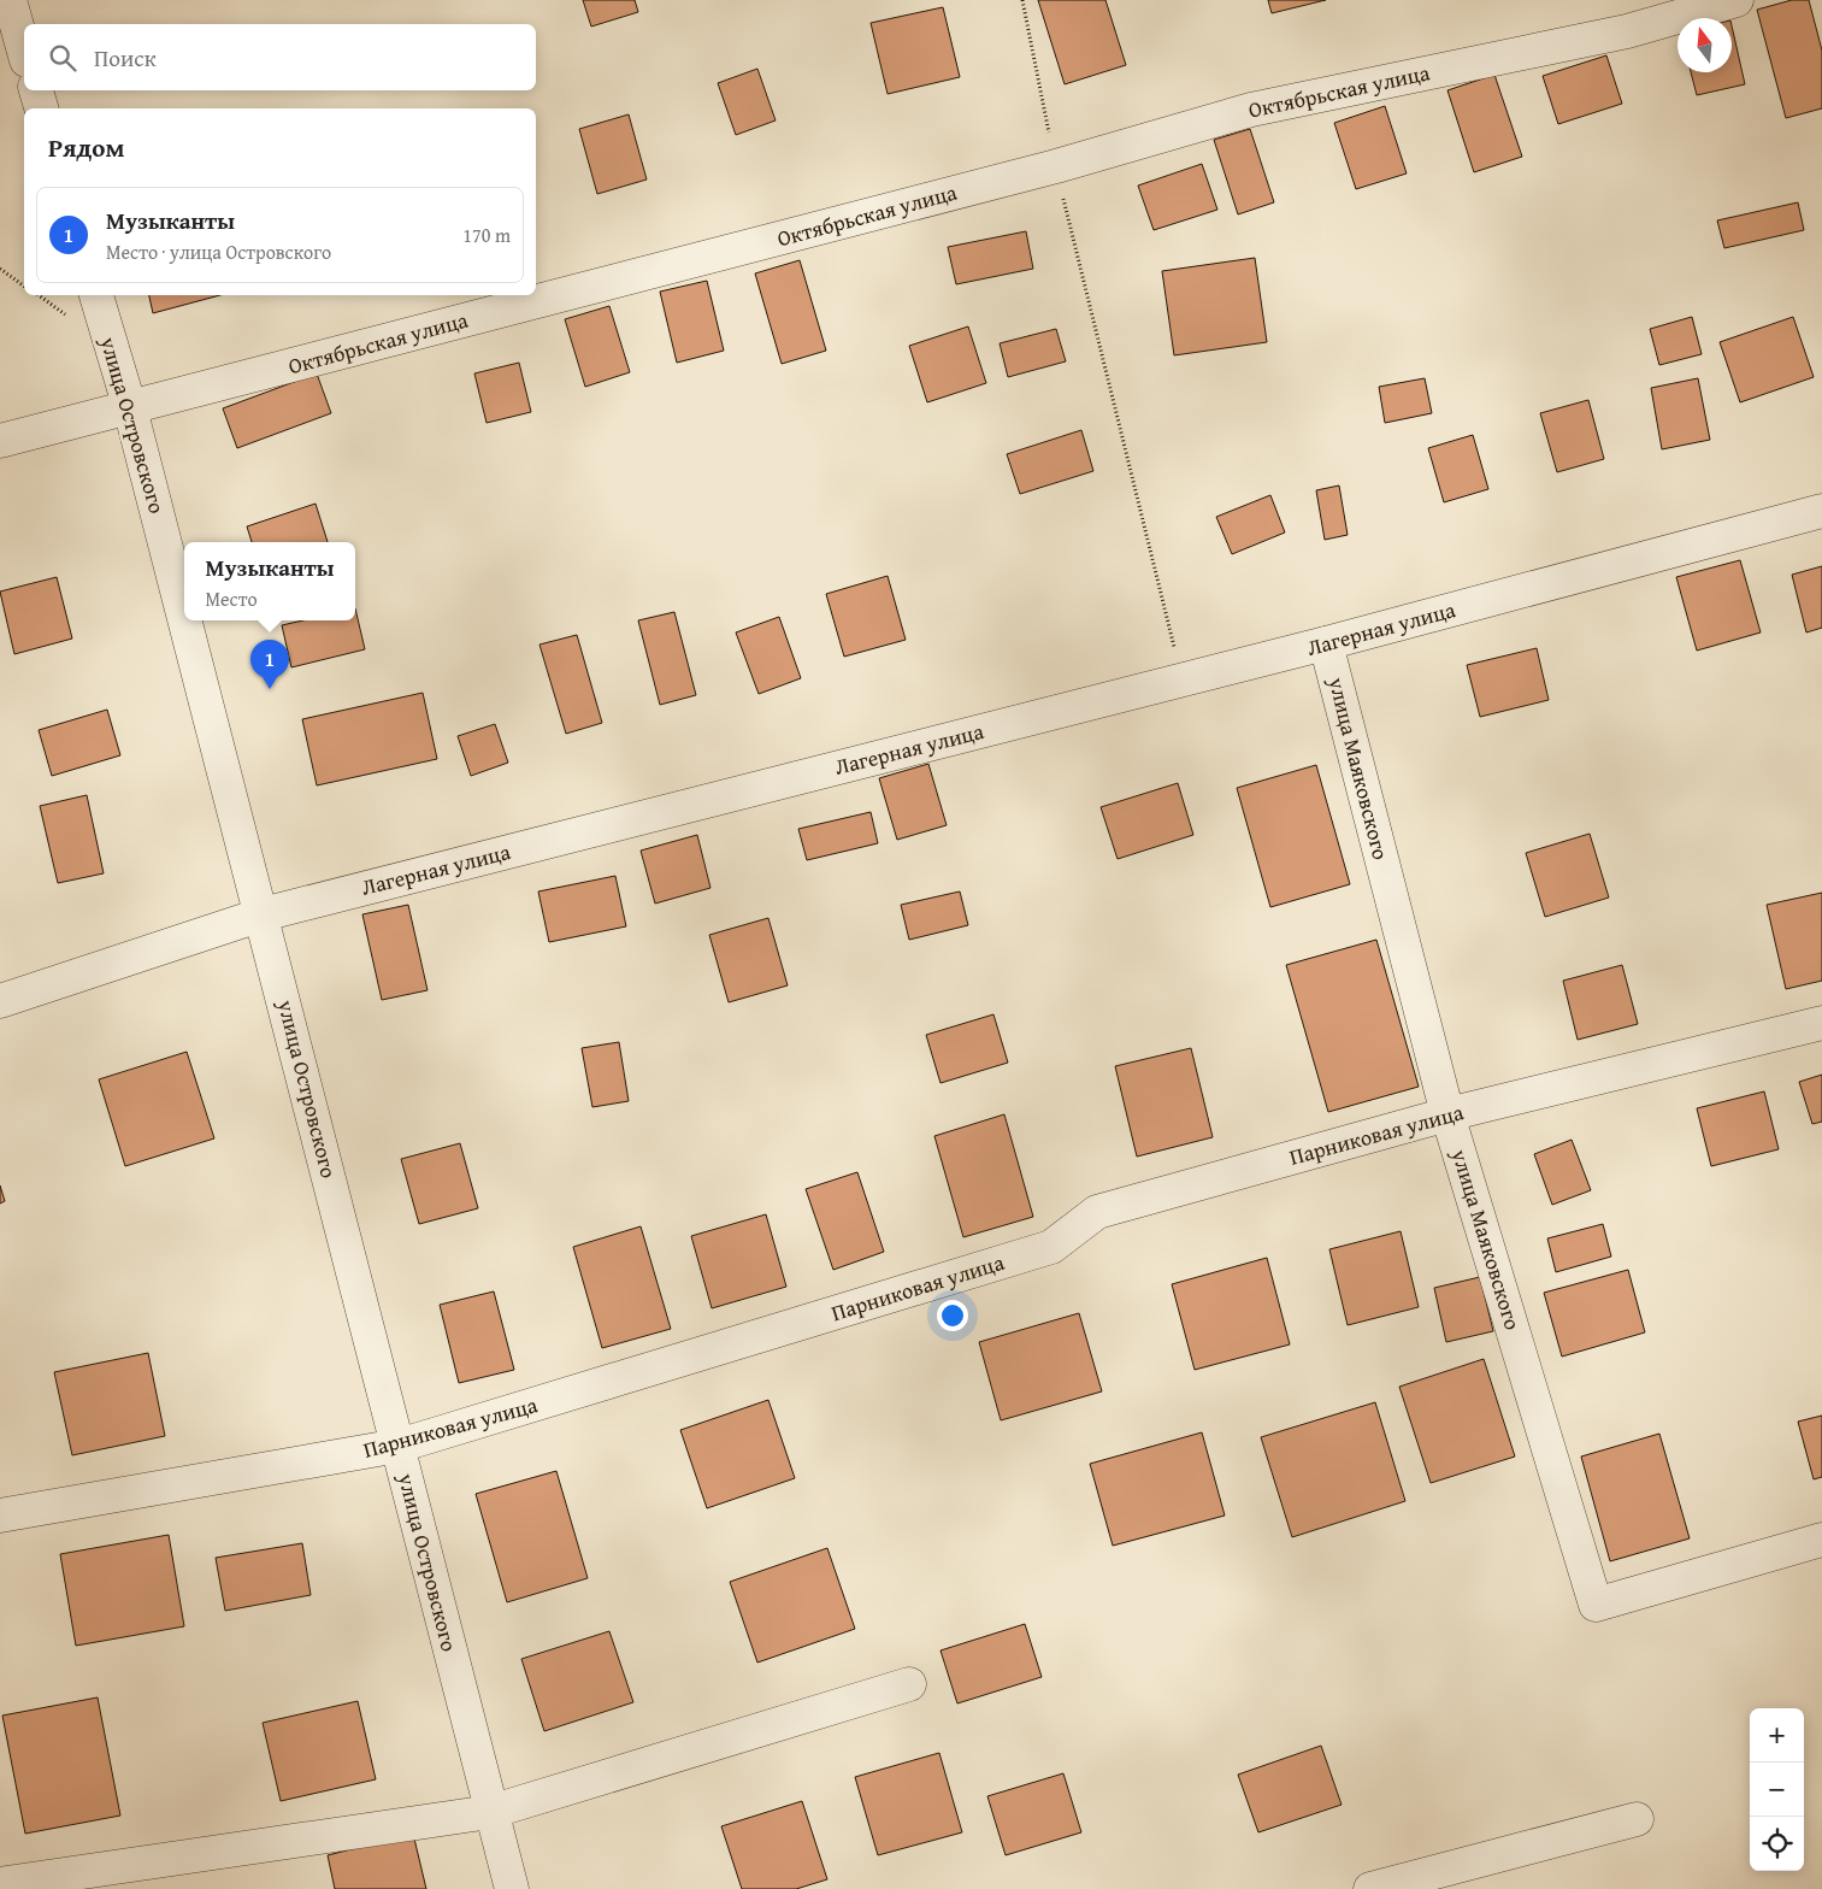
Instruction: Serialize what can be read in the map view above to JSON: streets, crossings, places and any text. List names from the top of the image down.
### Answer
{
  "streets": {
    "street": [
      "Октябрьская улица",
      "улица Островского",
      "Лагерная улица",
      "улица Маяковского",
      "Парниковая улица"
    ]
  },
  "crossings": [
    ["Октябрьская улица", "улица Островского"],
    ["улица Островского", "Лагерная улица"],
    ["улица Островского", "Парниковая улица"],
    ["Лагерная улица", "улица Маяковского"],
    ["улица Маяковского", "Парниковая улица"]
  ],
  "north": "top",
  "page": {
    "search": "Поиск",
    "heading": "Рядом",
    "list": [
      {
        "mark": "1",
        "name": "Музыканты",
        "note": "Место · улица Островского",
        "value": "170 m"
      }
    ],
    "popup": ["Музыканты", "Место"],
    "pins": "1",
    "map_buttons": ["+", "−"]
  }
}
